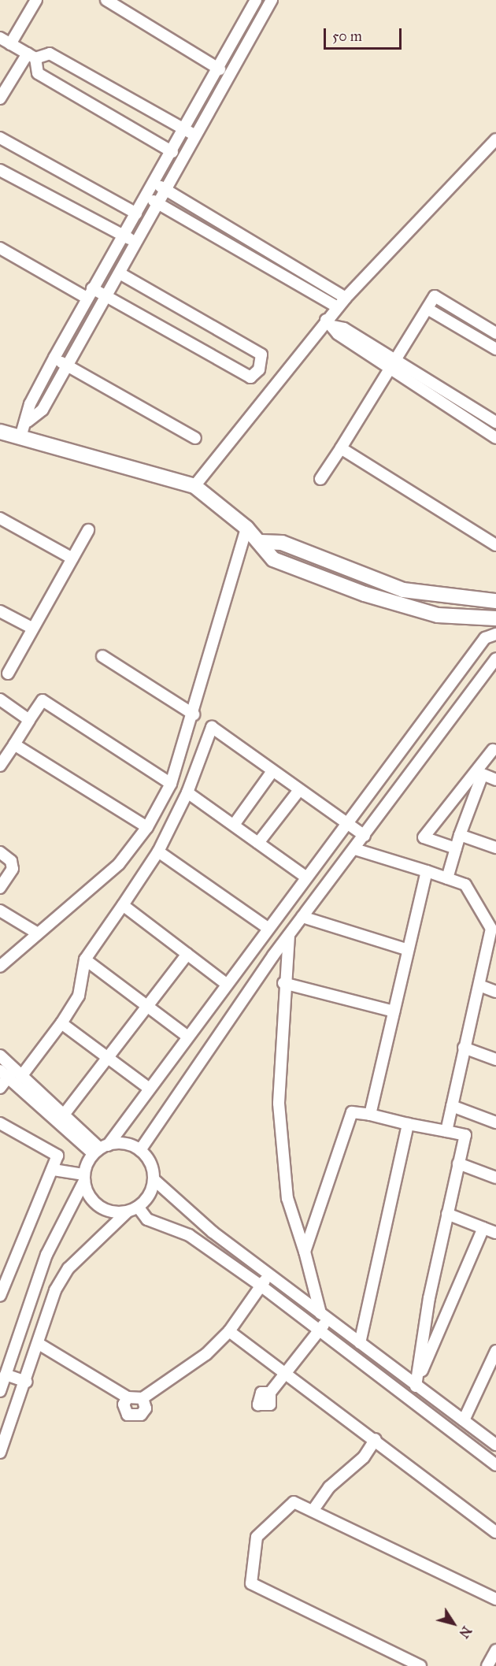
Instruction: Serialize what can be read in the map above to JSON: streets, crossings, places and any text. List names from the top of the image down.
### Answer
{
  "scale_bar": "50 m",
  "north": "bottom right"
}
